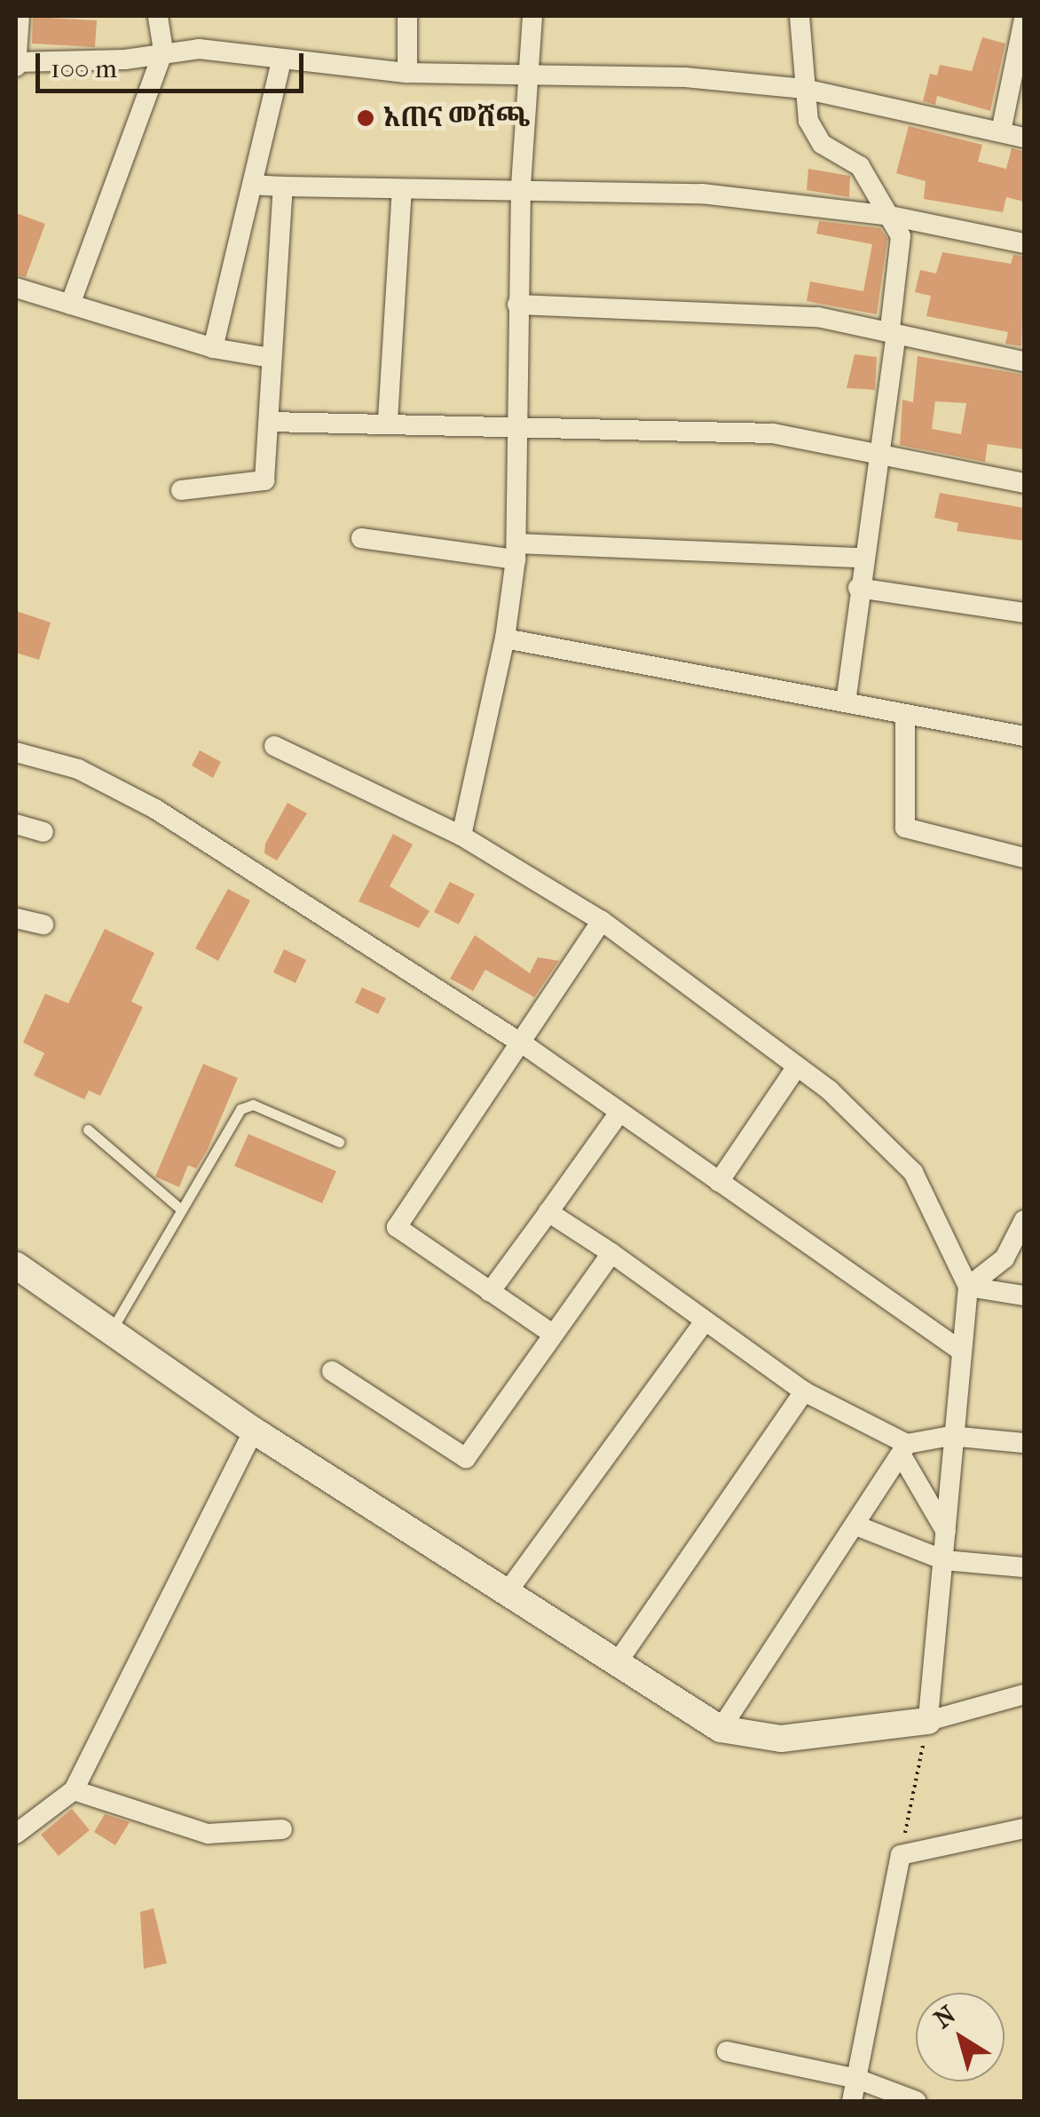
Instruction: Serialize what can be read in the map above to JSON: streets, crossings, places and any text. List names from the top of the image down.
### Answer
{
  "places": ["አጠና መሸጫ"],
  "scale_bar": "100 m",
  "north": "top left"
}
